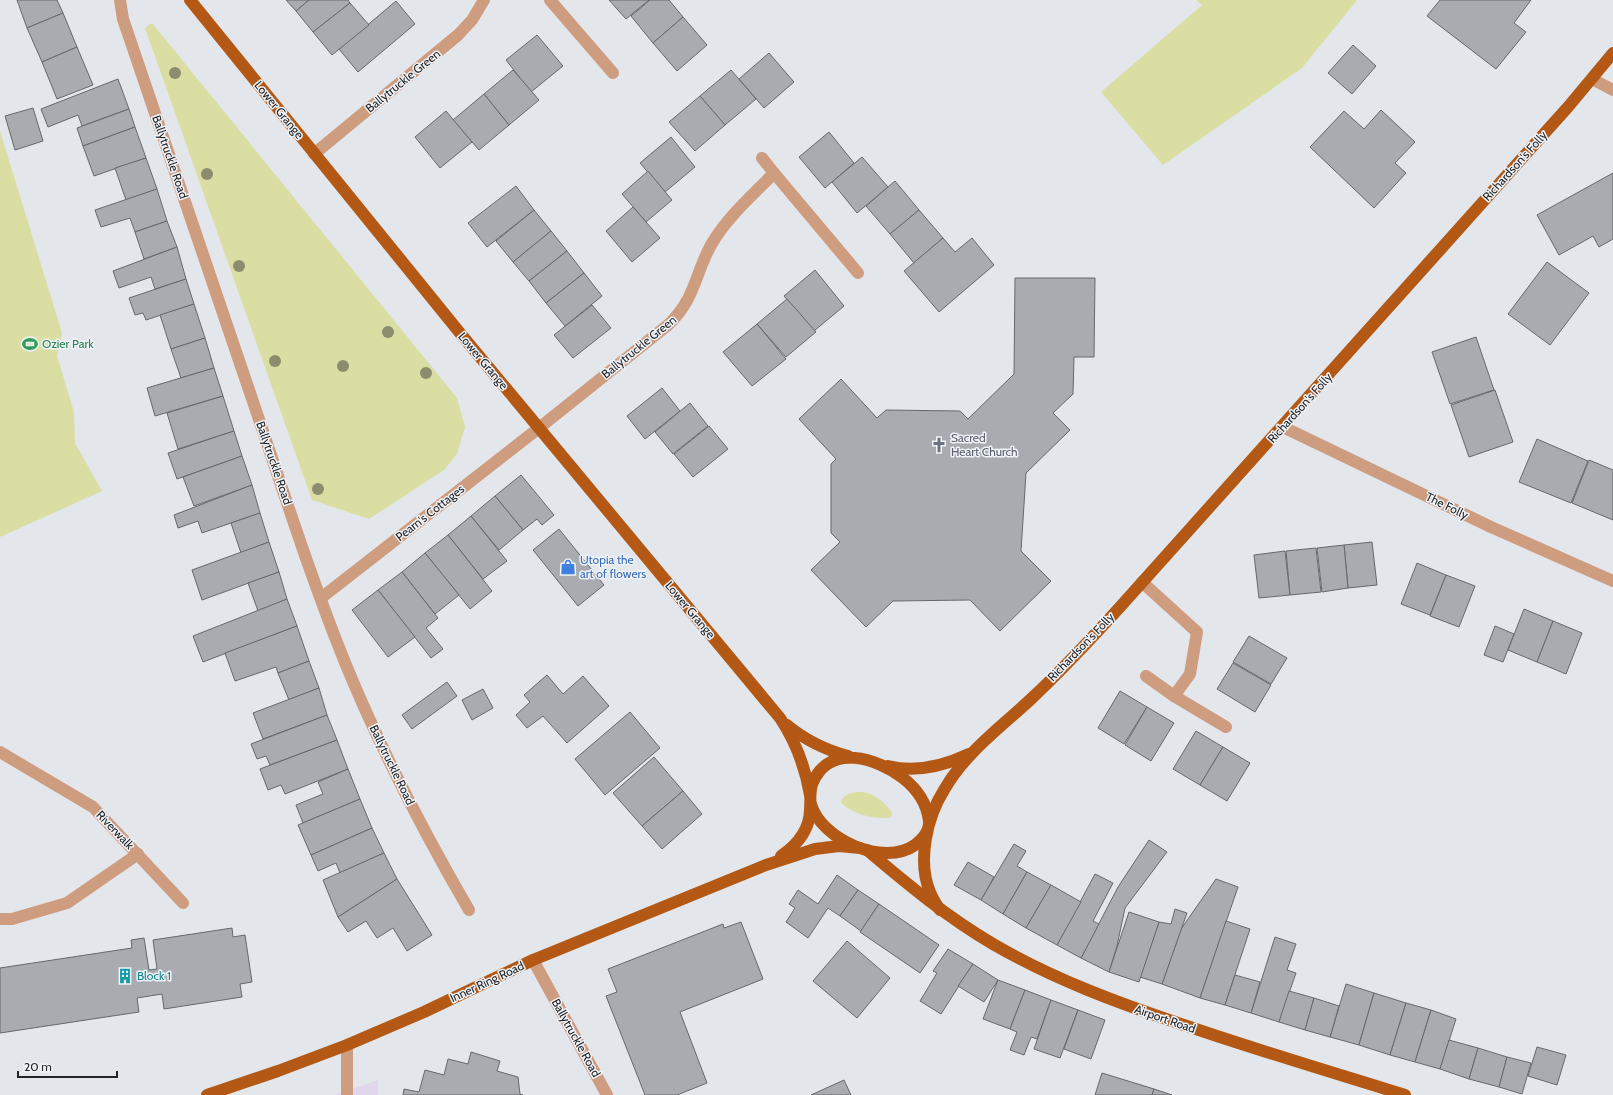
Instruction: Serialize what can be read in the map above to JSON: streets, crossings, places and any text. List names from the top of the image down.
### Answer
{
  "streets": {
    "main road": [
      "Lower Grange",
      "Richardson's Folly",
      "Inner Ring Road",
      "Airport Road"
    ],
    "street": [
      "Ballytruckle Green",
      "Ballytruckle Road",
      "The Folly",
      "Pearn's Cottages",
      "Riverwalk"
    ]
  },
  "crossings": [
    ["Ballytruckle Green", "Lower Grange"],
    ["Ballytruckle Green", "Pearn's Cottages"],
    ["Lower Grange", "Pearn's Cottages"],
    ["Ballytruckle Road", "Pearn's Cottages"],
    ["Ballytruckle Road", "Inner Ring Road"],
    ["Richardson's Folly", "The Folly"]
  ],
  "places": {
    "sports": ["Ozier Park"],
    "church": ["Sacred Heart Church"],
    "shop": ["Utopia the art of flowers"],
    "building": ["Block 1"]
  },
  "scale_bar": "20 m"
}
